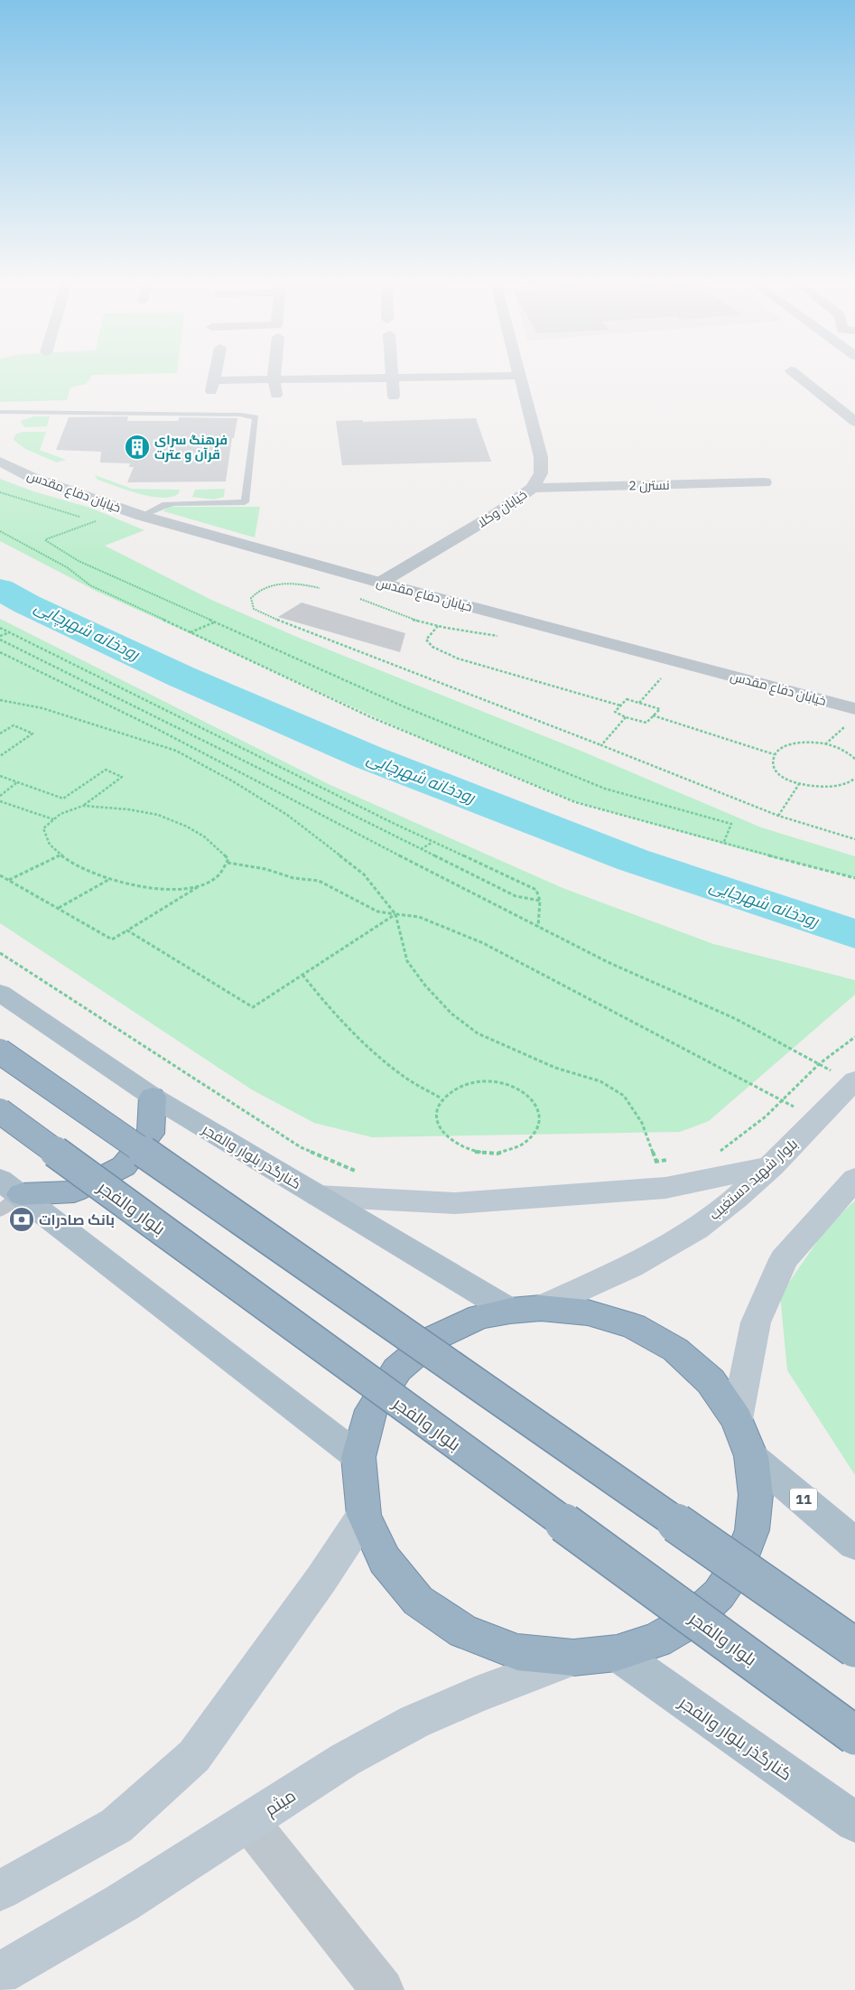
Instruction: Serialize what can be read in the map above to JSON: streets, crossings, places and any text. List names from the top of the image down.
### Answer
{
  "streets": {
    "highway": ["بلوار والفجر"],
    "main road": [
      "کنارگذر بلوار والفجر",
      "بلوار شهید دستغیب",
      "11",
      "میثم"
    ],
    "street": ["نسترن 2", "خیابان دفاع مقدس", "خیابان وکلا"]
  },
  "crossings": [
    ["نسترن 2", "خیابان وکلا"],
    ["خیابان دفاع مقدس", "خیابان وکلا"],
    ["کنارگذر بلوار والفجر", "بلوار شهید دستغیب"]
  ],
  "water": ["رودخانه شهرچایی"],
  "places": {
    "building": ["فرهنگ سرای قرآن و عترت"],
    "bank": ["بانک صادرات"]
  }
}
